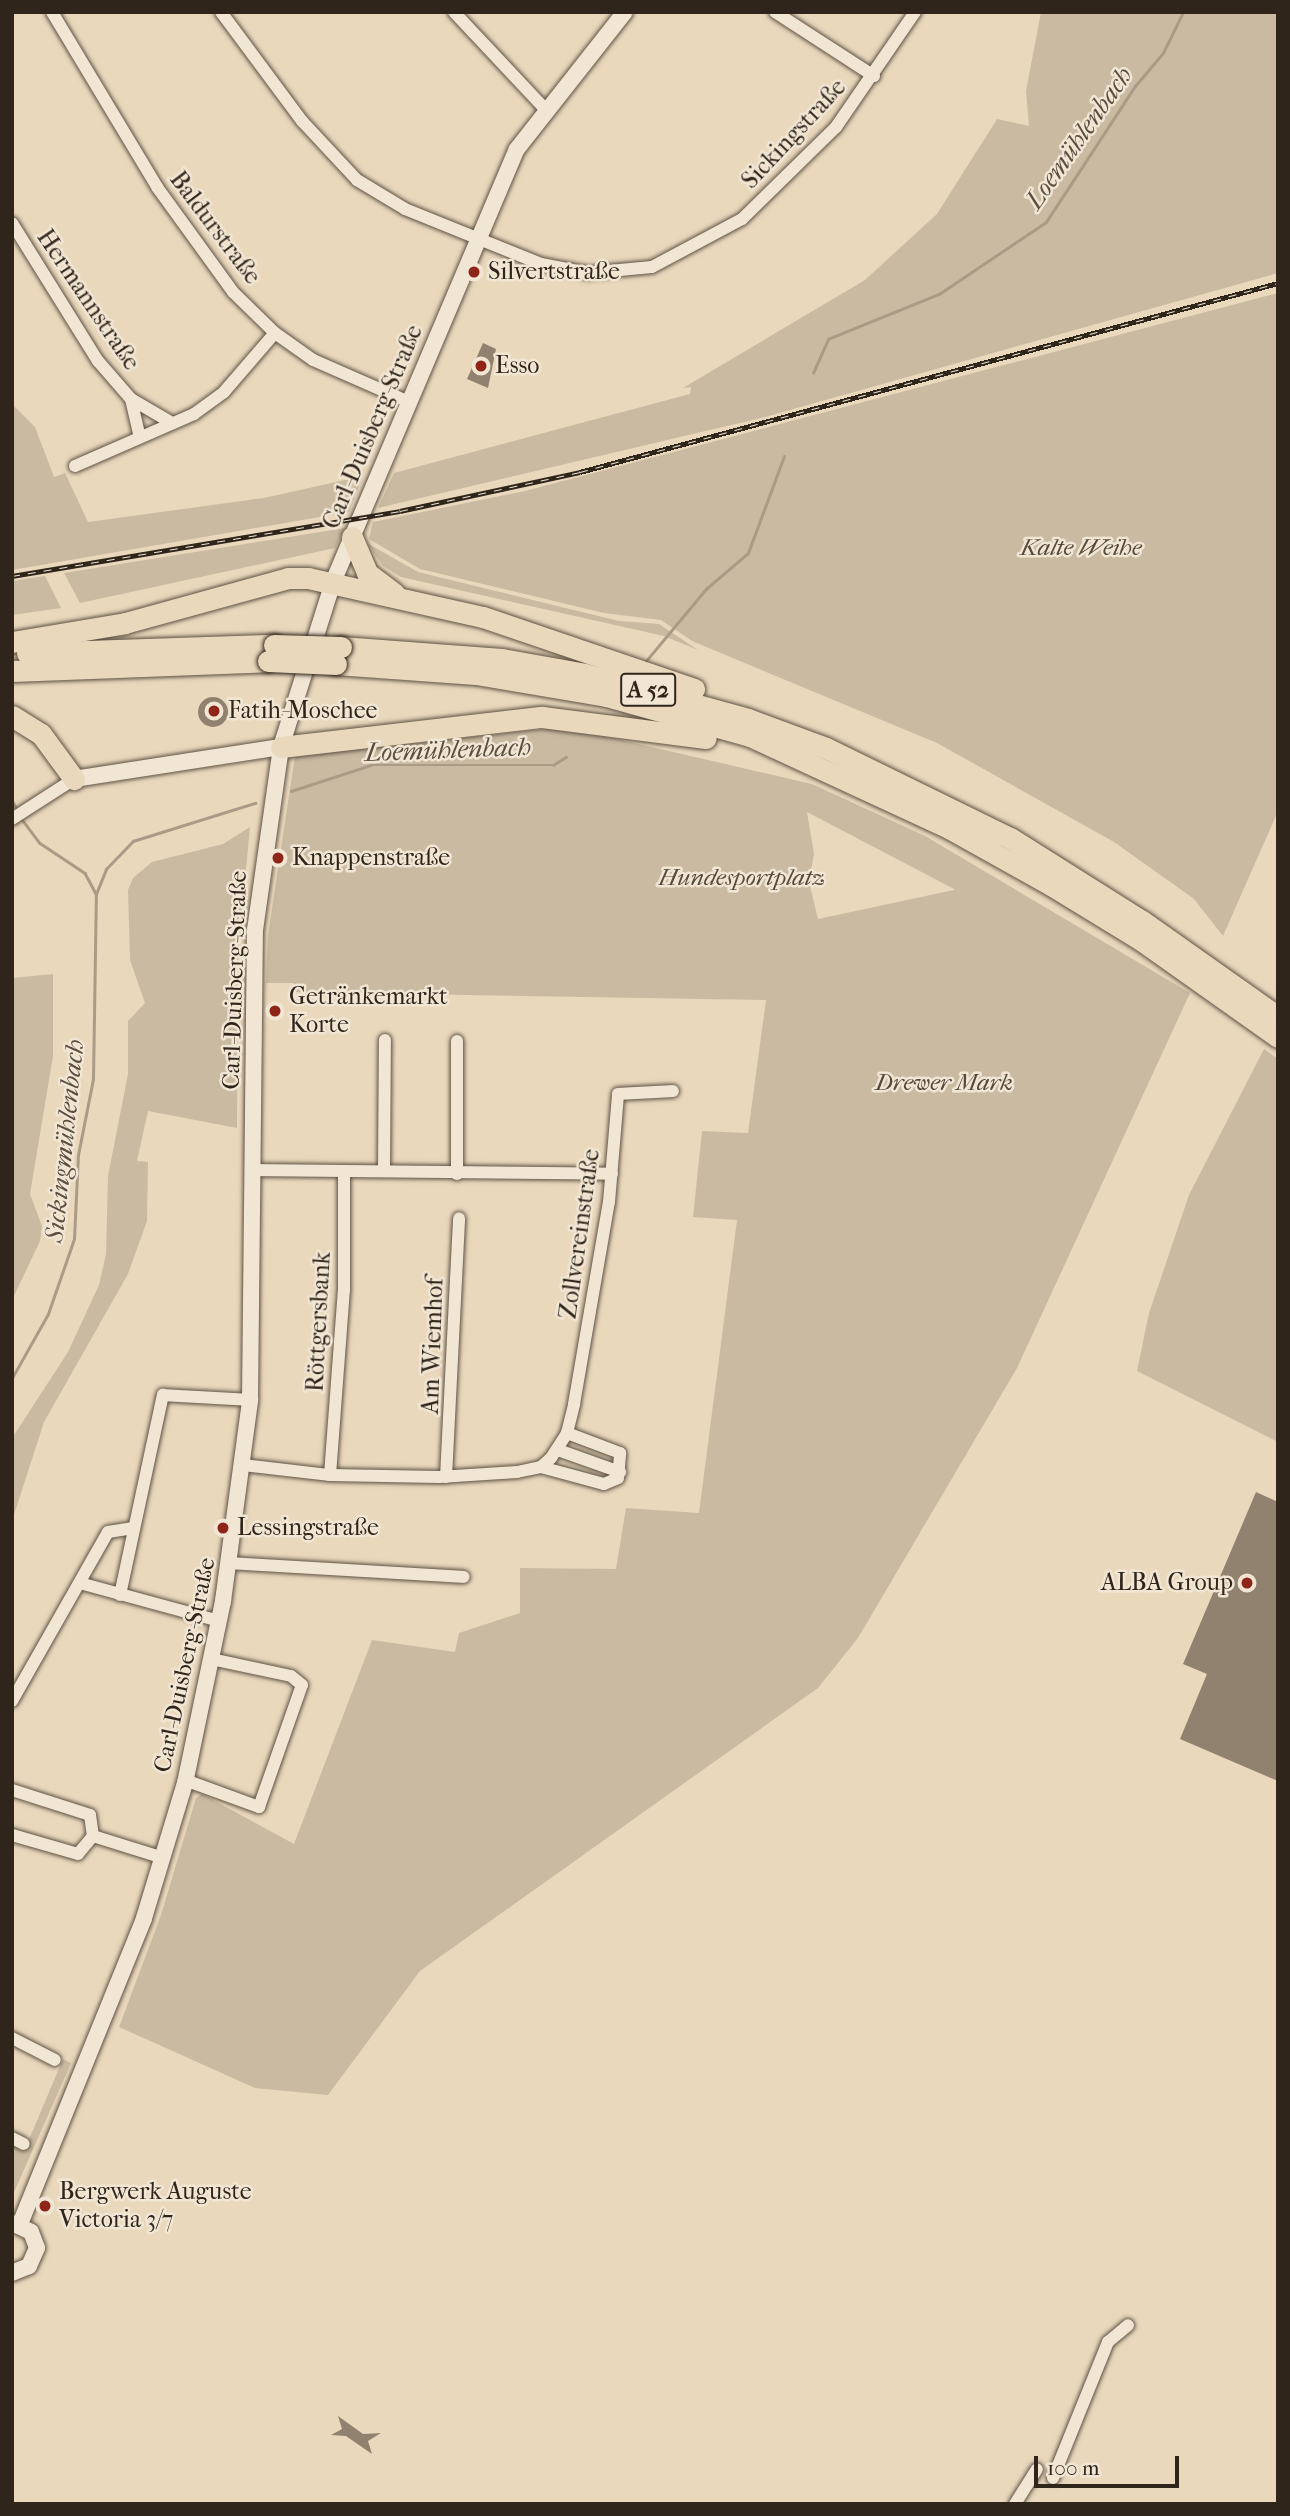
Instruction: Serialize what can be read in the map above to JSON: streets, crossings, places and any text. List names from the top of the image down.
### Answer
{
  "streets": {
    "highway": ["A 52"],
    "main road": ["Carl-Duisberg-Straße"],
    "street": [
      "Sickingstraße",
      "Baldurstraße",
      "Hermannstraße",
      "Zollvereinstraße",
      "Röttgersbank",
      "Am Wiemhof"
    ]
  },
  "crossings": [
    ["Sickingstraße", "Carl-Duisberg-Straße"],
    ["Baldurstraße", "Carl-Duisberg-Straße"]
  ],
  "water": ["Loemühlenbach", "Sickingmühlenbach"],
  "parks": ["Kalte Weihe", "Hundesportplatz", "Drewer Mark"],
  "places": [
    "Silvertstraße",
    "Esso",
    "Fatih-Moschee",
    "Knappenstraße",
    "Getränkemarkt Korte",
    "Lessingstraße",
    "ALBA Group",
    "Bergwerk Auguste Victoria 3/7"
  ],
  "scale_bar": "100 m"
}
